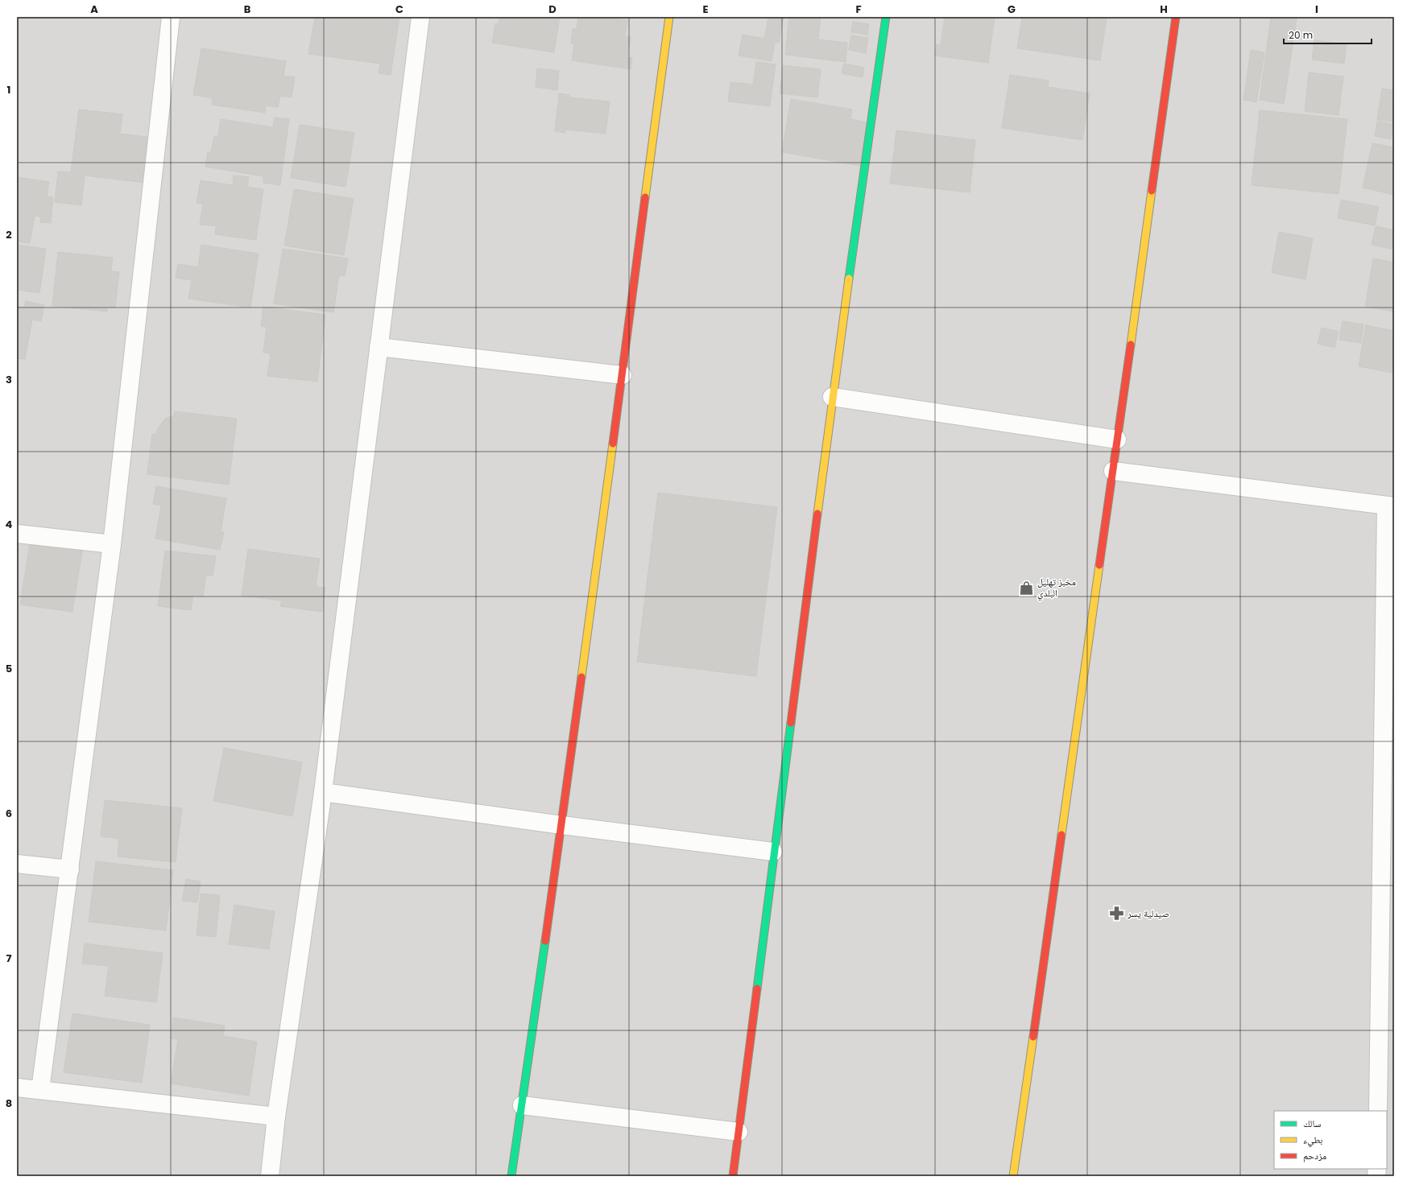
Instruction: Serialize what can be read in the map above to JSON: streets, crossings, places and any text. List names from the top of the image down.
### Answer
{
  "places": {
    "shop": ["مخبز تهليل البلدي"],
    "pharmacy": ["صيدلية يسر"]
  },
  "legend": ["سالك", "بطيء", "مزدحم"],
  "scale_bar": "20 m",
  "grid": {
    "columns": [
      "A",
      "B",
      "C",
      "D",
      "E",
      "F",
      "G",
      "H",
      "I"
    ],
    "rows": [
      "1",
      "2",
      "3",
      "4",
      "5",
      "6",
      "7",
      "8"
    ]
  }
}
